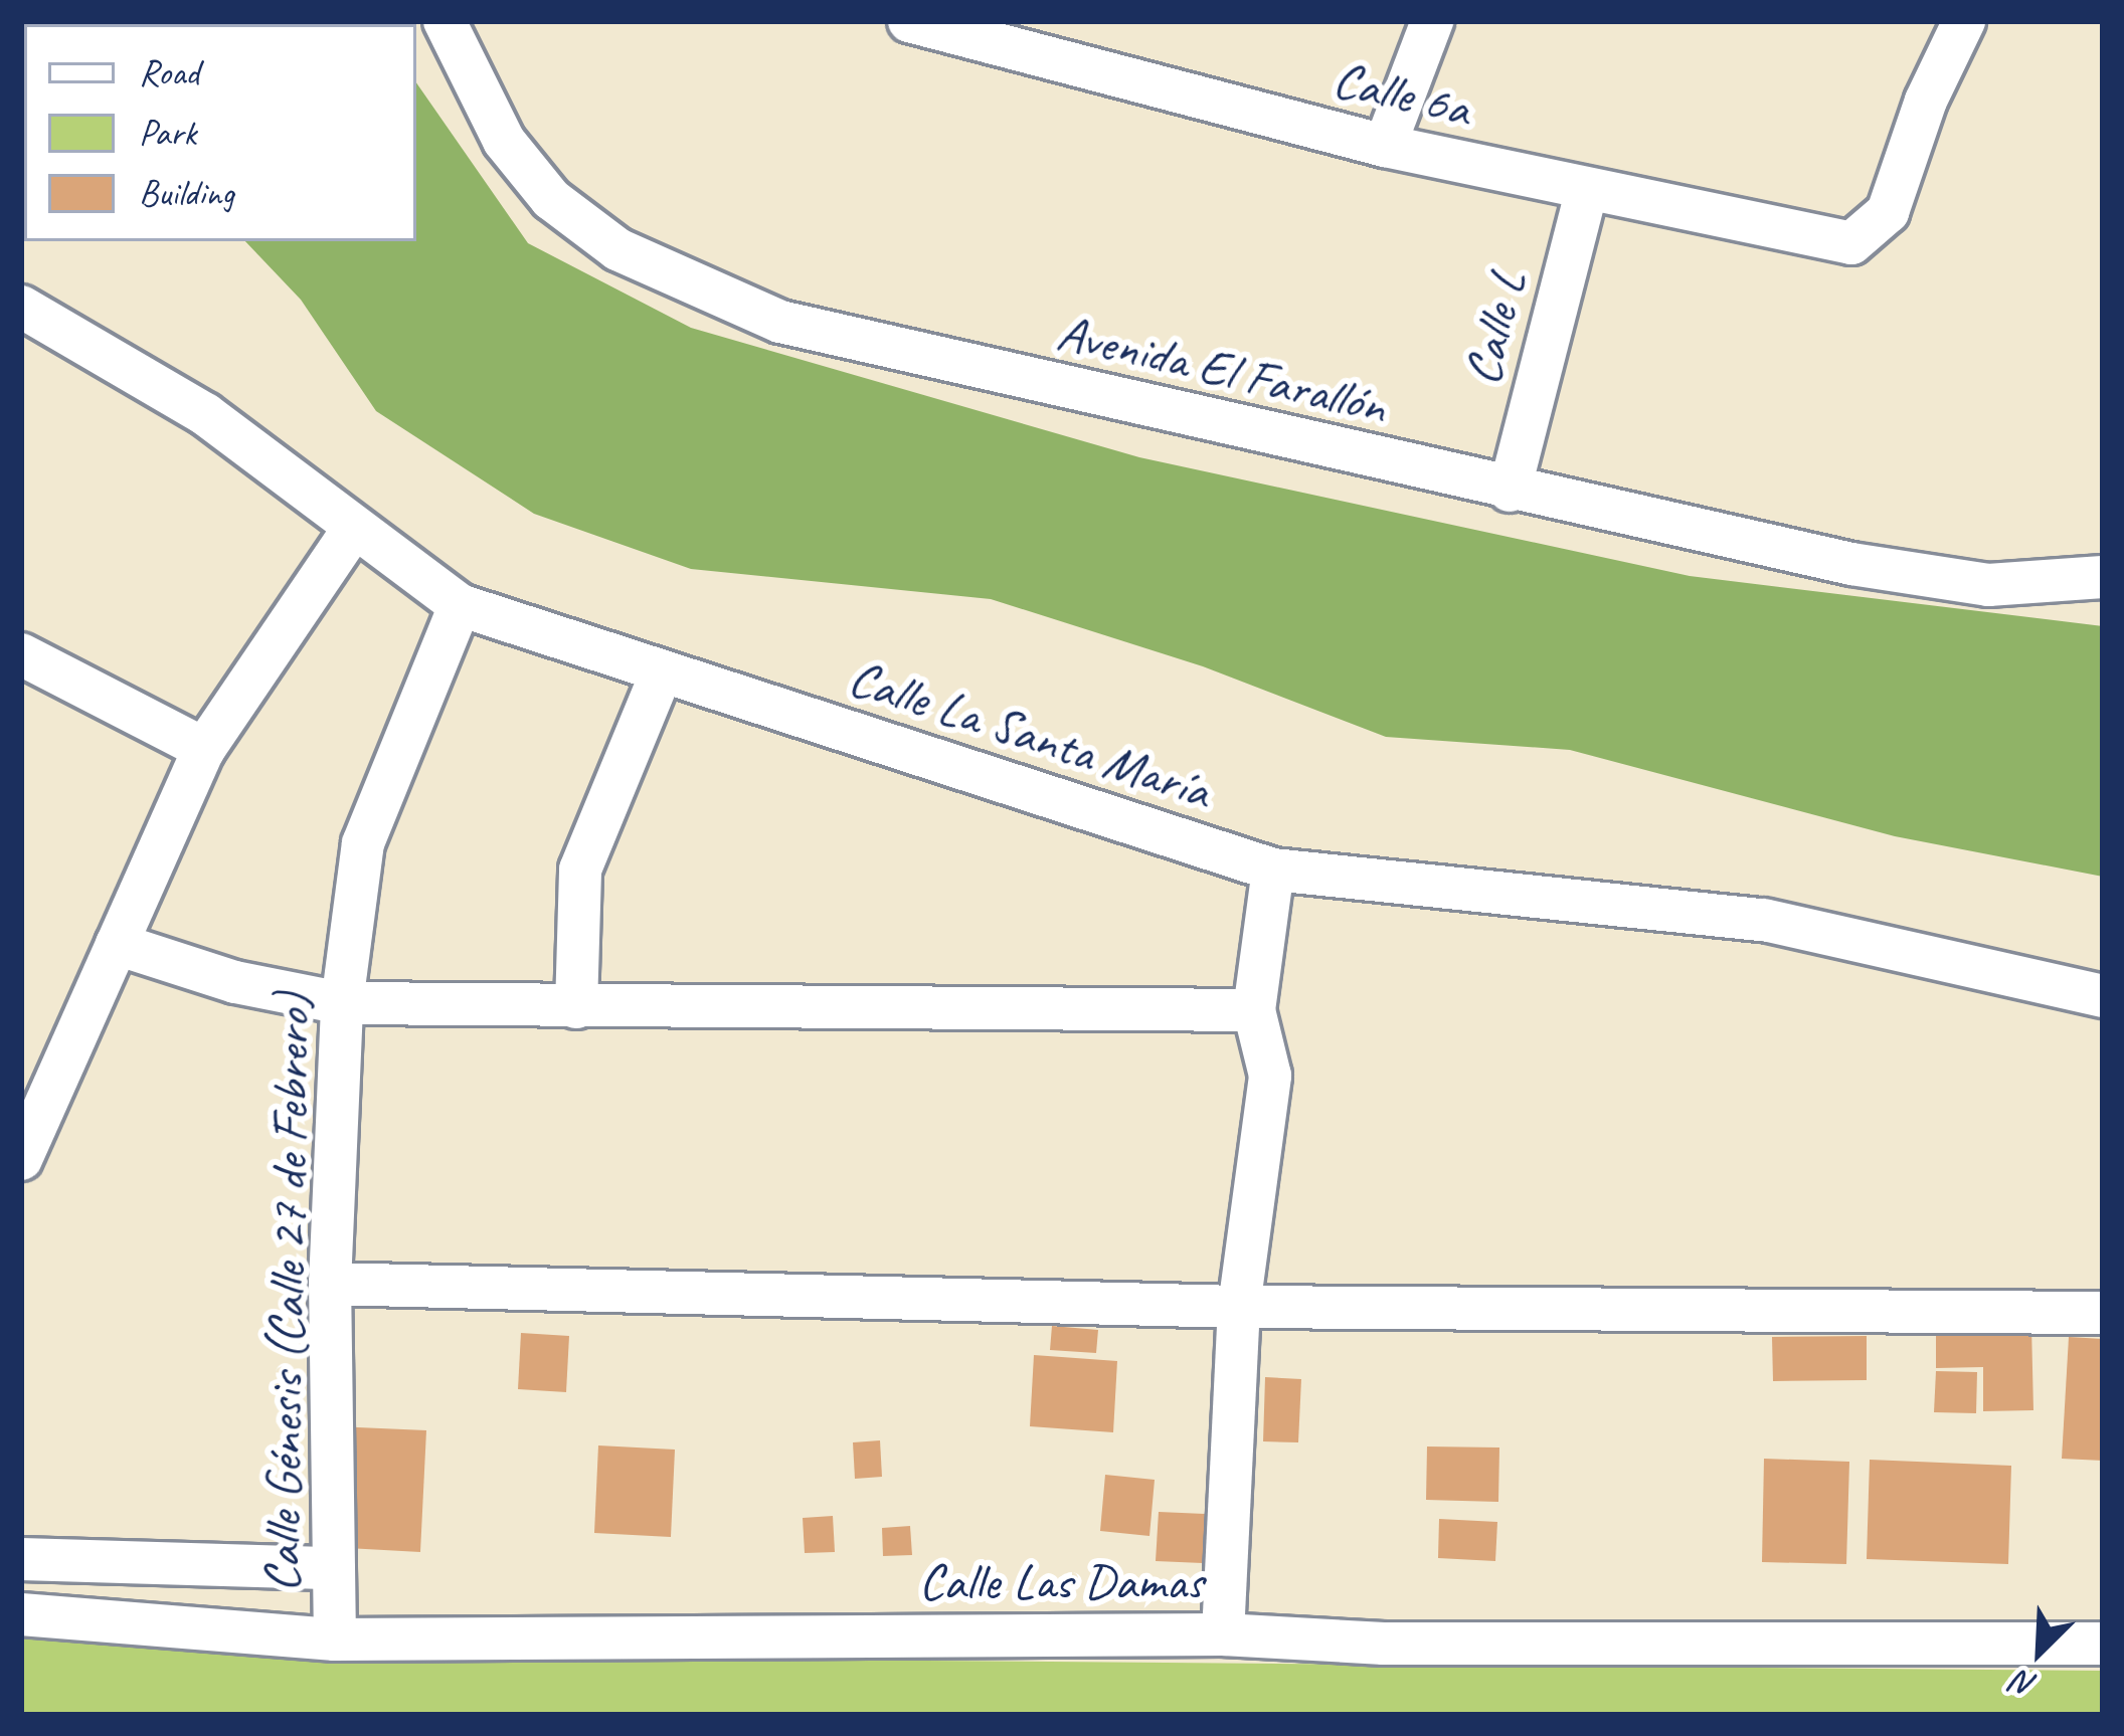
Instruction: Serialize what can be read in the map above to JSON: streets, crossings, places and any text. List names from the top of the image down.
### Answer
{
  "streets": {
    "street": [
      "Calle 6a",
      "Calle L",
      "Avenida El Farallón",
      "Calle La Santa María",
      "Calle Génesis (Calle 27 de Febrero)",
      "Calle Las Damas"
    ]
  },
  "crossings": [
    ["Calle 6a", "Calle L"],
    ["Calle L", "Avenida El Farallón"],
    ["Calle La Santa María", "Calle Génesis (Calle 27 de Febrero)"],
    ["Calle Génesis (Calle 27 de Febrero)", "Calle Las Damas"]
  ],
  "legend": ["Road", "Park", "Building"],
  "north": "bottom left"
}
